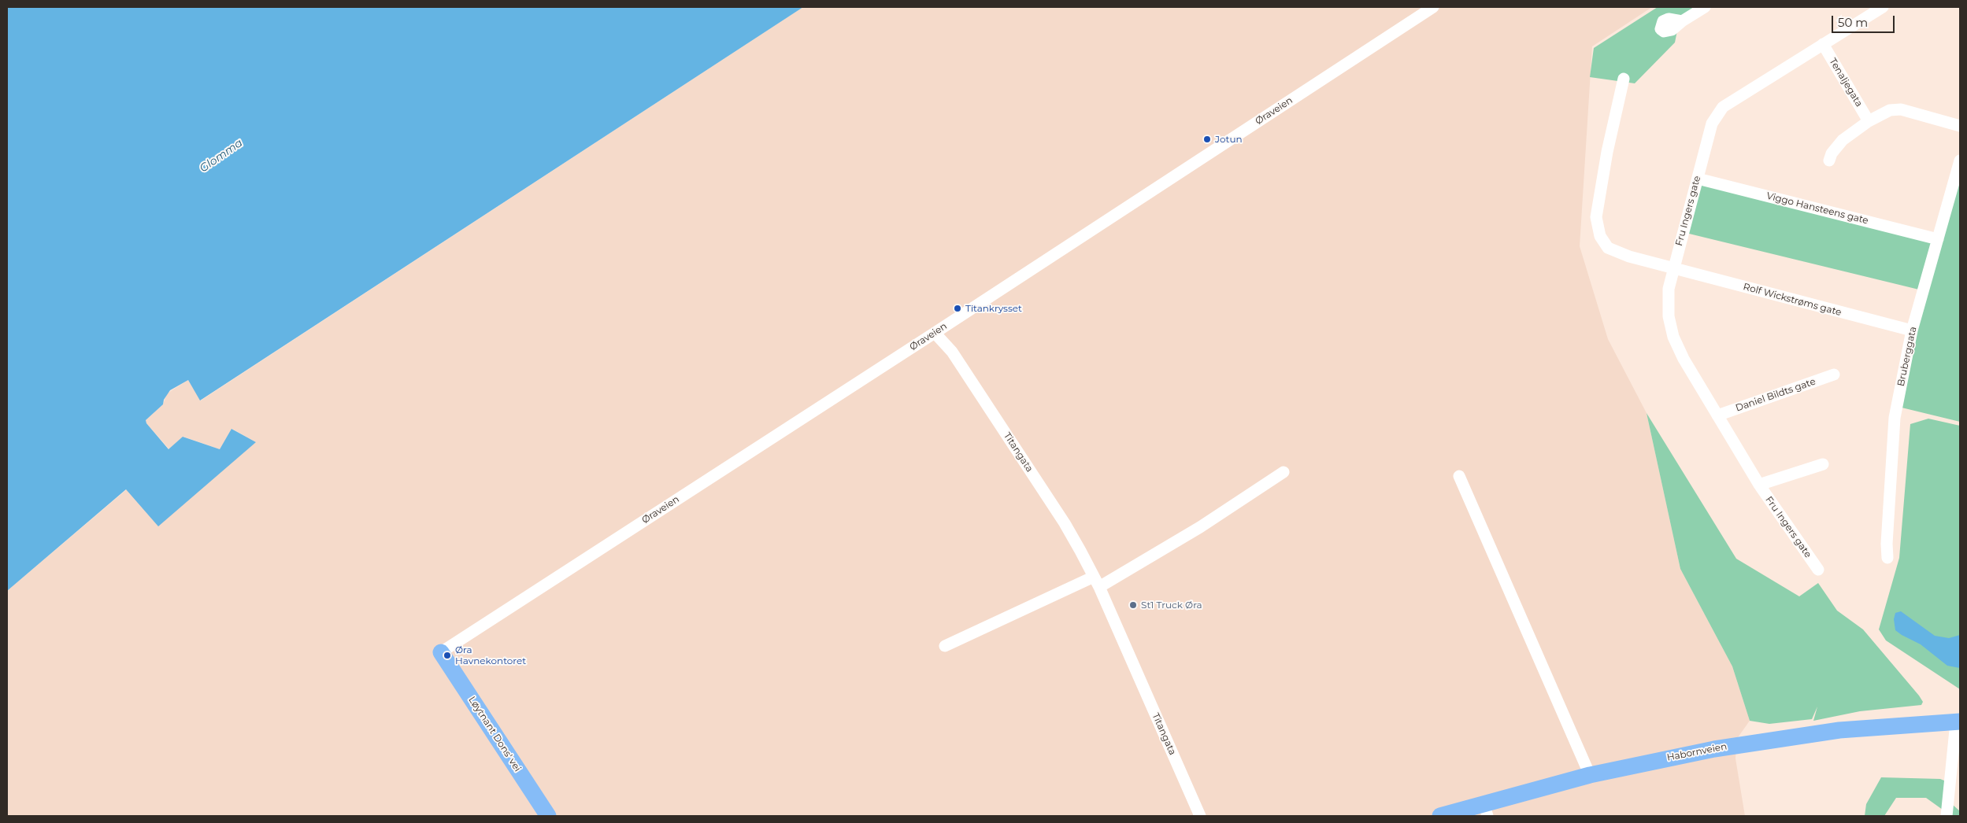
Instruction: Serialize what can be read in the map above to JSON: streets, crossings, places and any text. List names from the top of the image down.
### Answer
{
  "streets": {
    "highway": ["Løytnant Dons' vei", "Habornveien"],
    "street": [
      "Tenaljegata",
      "Øraveien",
      "Viggo Hansteens gate",
      "Fru Ingers gate",
      "Rolf Wickstrøms gate",
      "Bruberggata",
      "Daniel Bildts gate",
      "Titangata"
    ]
  },
  "crossings": [
    ["Tenaljegata", "Fru Ingers gate"],
    ["Øraveien", "Titangata"],
    ["Øraveien", "Løytnant Dons' vei"],
    ["Viggo Hansteens gate", "Fru Ingers gate"],
    ["Viggo Hansteens gate", "Bruberggata"],
    ["Fru Ingers gate", "Rolf Wickstrøms gate"],
    ["Fru Ingers gate", "Daniel Bildts gate"],
    ["Rolf Wickstrøms gate", "Bruberggata"]
  ],
  "water": ["Glomma"],
  "places": [
    "Jotun",
    "Titankrysset",
    "St1 Truck Øra",
    "Øra Havnekontoret"
  ],
  "scale_bar": "50 m"
}
